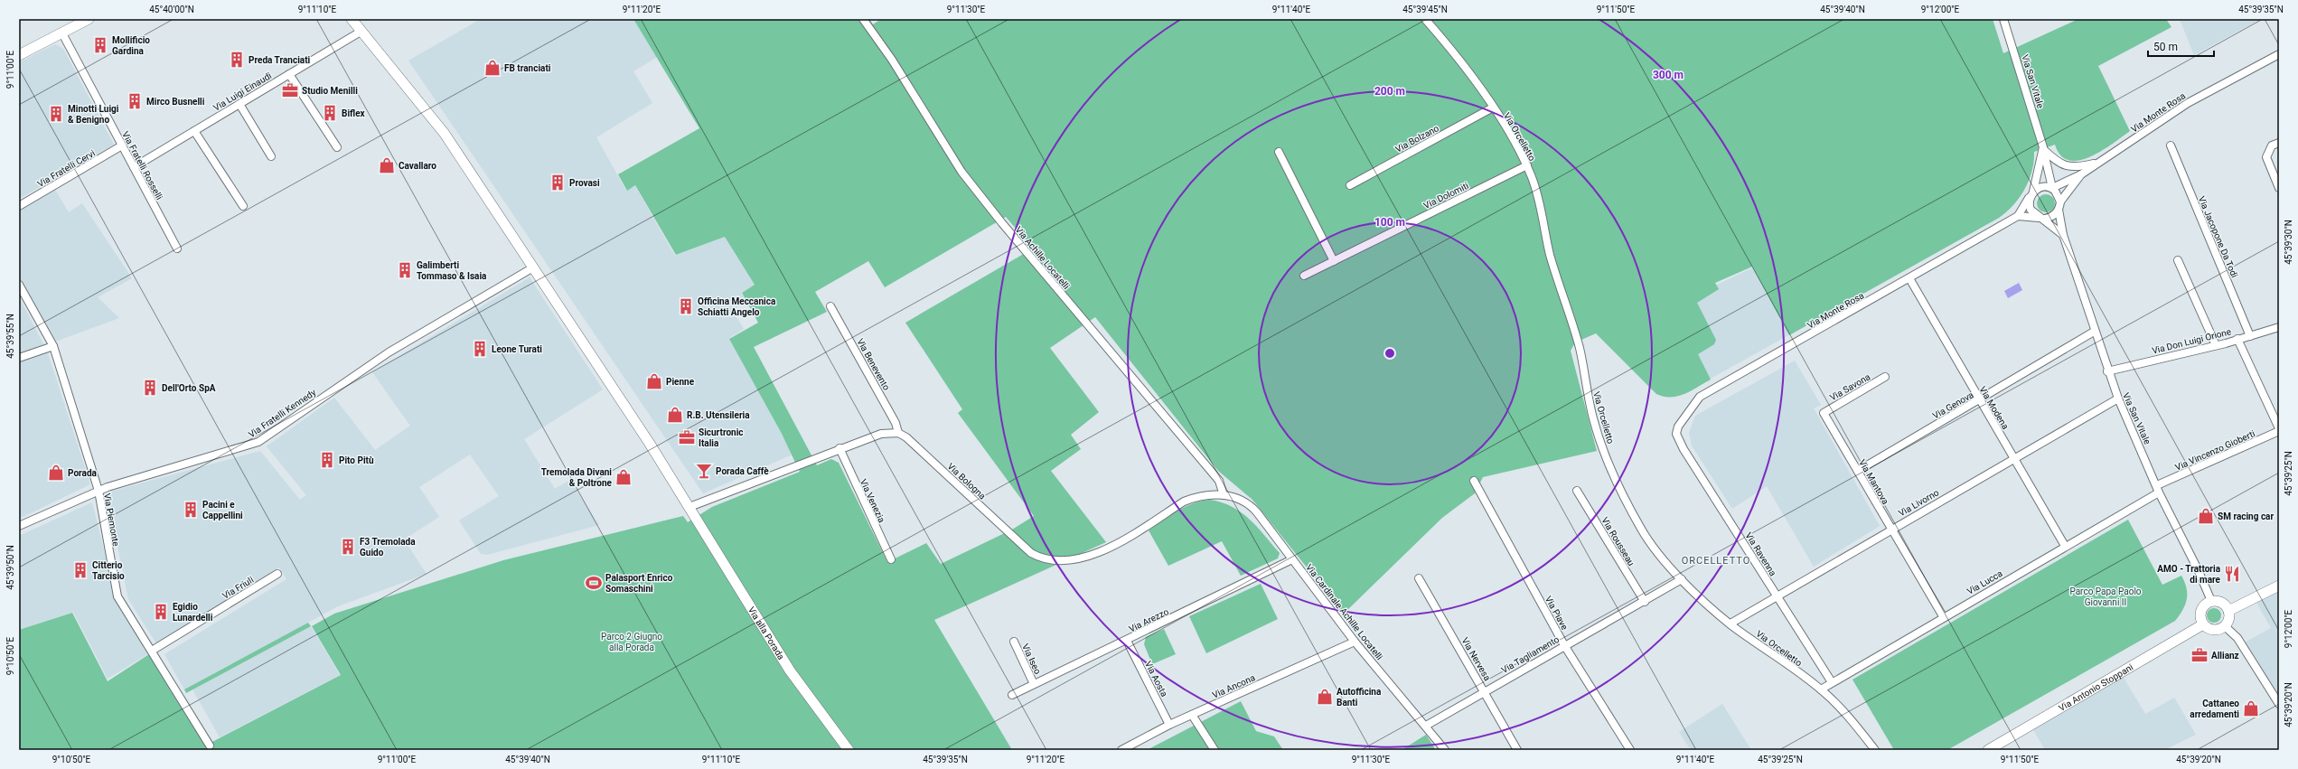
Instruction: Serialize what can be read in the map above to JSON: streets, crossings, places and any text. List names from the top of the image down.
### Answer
{
  "streets": {
    "street": [
      "Via San Vitale",
      "Via Luigi Einaudi",
      "Via Monte Rosa",
      "Via Orcelletto",
      "Via Bolzano",
      "Via Fratelli Rosselli",
      "Via Fratelli Cervi",
      "Via Dolomiti",
      "Via Jacopone Da Todi",
      "Via Achille Locatelli",
      "Via Don Luigi Orione",
      "Via Benevento",
      "Via Savona",
      "Via Genova",
      "Via Modena",
      "Via Fratelli Kennedy",
      "Via Vincenzo Gioberti",
      "Via Bologna",
      "Via Mantova",
      "Via Venezia",
      "Via Livorno",
      "Via Piemonte",
      "Via Rousseau",
      "Via Ravenna",
      "Via Lucca",
      "Via Friuli",
      "Via Cardinale Achille Locatelli",
      "Via Piave",
      "Via Arezzo",
      "Via alla Porada",
      "Via Tagliamento",
      "Via Iseo",
      "Via Nervesa",
      "Via Aosta",
      "Via Ancona",
      "Via Antonio Stoppani"
    ]
  },
  "crossings": [
    ["Via San Vitale", "Via Monte Rosa"],
    ["Via San Vitale", "Via Don Luigi Orione"],
    ["Via San Vitale", "Via Genova"],
    ["Via San Vitale", "Via Vincenzo Gioberti"],
    ["Via San Vitale", "Via Livorno"],
    ["Via San Vitale", "Via Lucca"],
    ["Via San Vitale", "Via Antonio Stoppani"],
    ["Via Luigi Einaudi", "Via Fratelli Rosselli"],
    ["Via Luigi Einaudi", "Via alla Porada"],
    ["Via Monte Rosa", "Via Modena"],
    ["Via Monte Rosa", "Via Ravenna"],
    ["Via Orcelletto", "Via Bolzano"],
    ["Via Orcelletto", "Via Dolomiti"],
    ["Via Orcelletto", "Via Livorno"],
    ["Via Orcelletto", "Via Lucca"],
    ["Via Orcelletto", "Via Tagliamento"],
    ["Via Fratelli Rosselli", "Via Fratelli Cervi"],
    ["Via Jacopone Da Todi", "Via Don Luigi Orione"],
    ["Via Achille Locatelli", "Via Bologna"],
    ["Via Achille Locatelli", "Via Cardinale Achille Locatelli"],
    ["Via Benevento", "Via Bologna"],
    ["Via Savona", "Via Mantova"],
    ["Via Genova", "Via Modena"],
    ["Via Genova", "Via Mantova"],
    ["Via Modena", "Via Livorno"],
    ["Via Modena", "Via Lucca"],
    ["Via Fratelli Kennedy", "Via Piemonte"],
    ["Via Fratelli Kennedy", "Via alla Porada"],
    ["Via Bologna", "Via Cardinale Achille Locatelli"],
    ["Via Mantova", "Via Livorno"],
    ["Via Mantova", "Via Lucca"],
    ["Via Livorno", "Via Ravenna"],
    ["Via Piemonte", "Via Friuli"],
    ["Via Rousseau", "Via Tagliamento"],
    ["Via Ravenna", "Via Lucca"],
    ["Via Cardinale Achille Locatelli", "Via Arezzo"],
    ["Via Cardinale Achille Locatelli", "Via Tagliamento"],
    ["Via Cardinale Achille Locatelli", "Via Ancona"],
    ["Via Piave", "Via Tagliamento"],
    ["Via Arezzo", "Via Iseo"],
    ["Via Arezzo", "Via Aosta"],
    ["Via Tagliamento", "Via Nervesa"],
    ["Via Aosta", "Via Ancona"]
  ],
  "districts": ["ORCELLETTO"],
  "parks": ["Parco Papa Paolo Giovanni II", "Parco 2 Giugno alla Porada"],
  "places": {
    "building": [
      "Mollificio Gardina",
      "Preda Tranciati",
      "Mirco Busnelli",
      "Biflex",
      "Minotti Luigi & Benigno",
      "Provasi",
      "Galimberti Tommaso & Isaia",
      "Officina Meccanica Schiatti Angelo",
      "Leone Turati",
      "Dell'Orto SpA",
      "Pito Pitù",
      "Pacini e Cappellini",
      "F3 Tremolada Guido",
      "Citterio Tarcisio",
      "Egidio Lunardelli"
    ],
    "shop": [
      "FB tranciati",
      "Cavallaro",
      "Pienne",
      "R.B. Utensileria",
      "Porada",
      "Tremolada Divani & Poltrone",
      "SM racing car",
      "Autofficina Banti",
      "Cattaneo arredamenti"
    ],
    "office": ["Studio Menilli", "Sicurtronic Italia", "Allianz"],
    "bar": ["Porada Caffè"],
    "restaurant": ["AMO - Trattoria di mare"],
    "sports": ["Palasport Enrico Somaschini"]
  },
  "scale_bar": "50 m",
  "coordinates": [
    "45°40'00\"N",
    "9°11'10\"E",
    "9°11'20\"E",
    "9°11'30\"E",
    "9°11'40\"E",
    "45°39'45\"N",
    "9°11'50\"E",
    "45°39'40\"N",
    "9°12'00\"E",
    "45°39'35\"N",
    "9°11'00\"E",
    "45°39'30\"N",
    "45°39'55\"N",
    "45°39'25\"N",
    "45°39'50\"N",
    "9°10'50\"E",
    "45°39'20\"N"
  ],
  "rings": ["300 m", "200 m", "100 m"]
}
